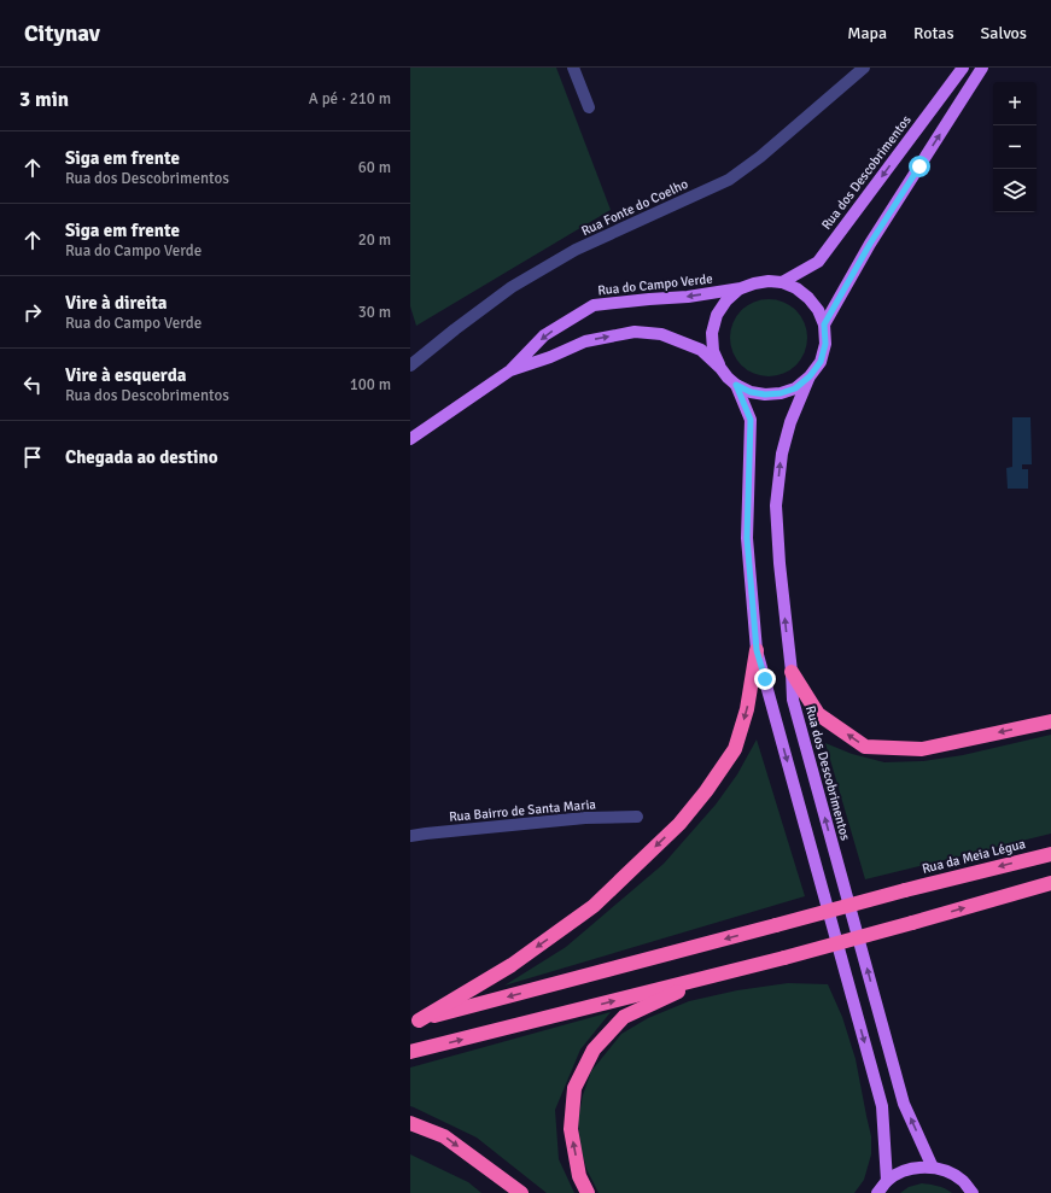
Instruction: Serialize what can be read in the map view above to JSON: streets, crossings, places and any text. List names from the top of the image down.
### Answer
{
  "streets": {
    "highway": ["Rua da Meia Légua"],
    "main road": ["Rua dos Descobrimentos", "Rua do Campo Verde"],
    "street": ["Rua Fonte do Coelho", "Rua Bairro de Santa Maria"]
  },
  "crossings": [
    ["Rua dos Descobrimentos", "Rua do Campo Verde"]
  ],
  "page": {
    "header": "Citynav",
    "nav": ["Mapa", "Rotas", "Salvos"],
    "heading": ["3 min", "A pé · 210 m"],
    "map_buttons": ["+", "−"],
    "list": [
      ["Siga em frente", "Rua dos Descobrimentos", "60 m"],
      ["Siga em frente", "Rua do Campo Verde", "20 m"],
      ["Vire à direita", "Rua do Campo Verde", "30 m"],
      ["Vire à esquerda", "Rua dos Descobrimentos", "100 m"],
      "Chegada ao destino"
    ]
  }
}
